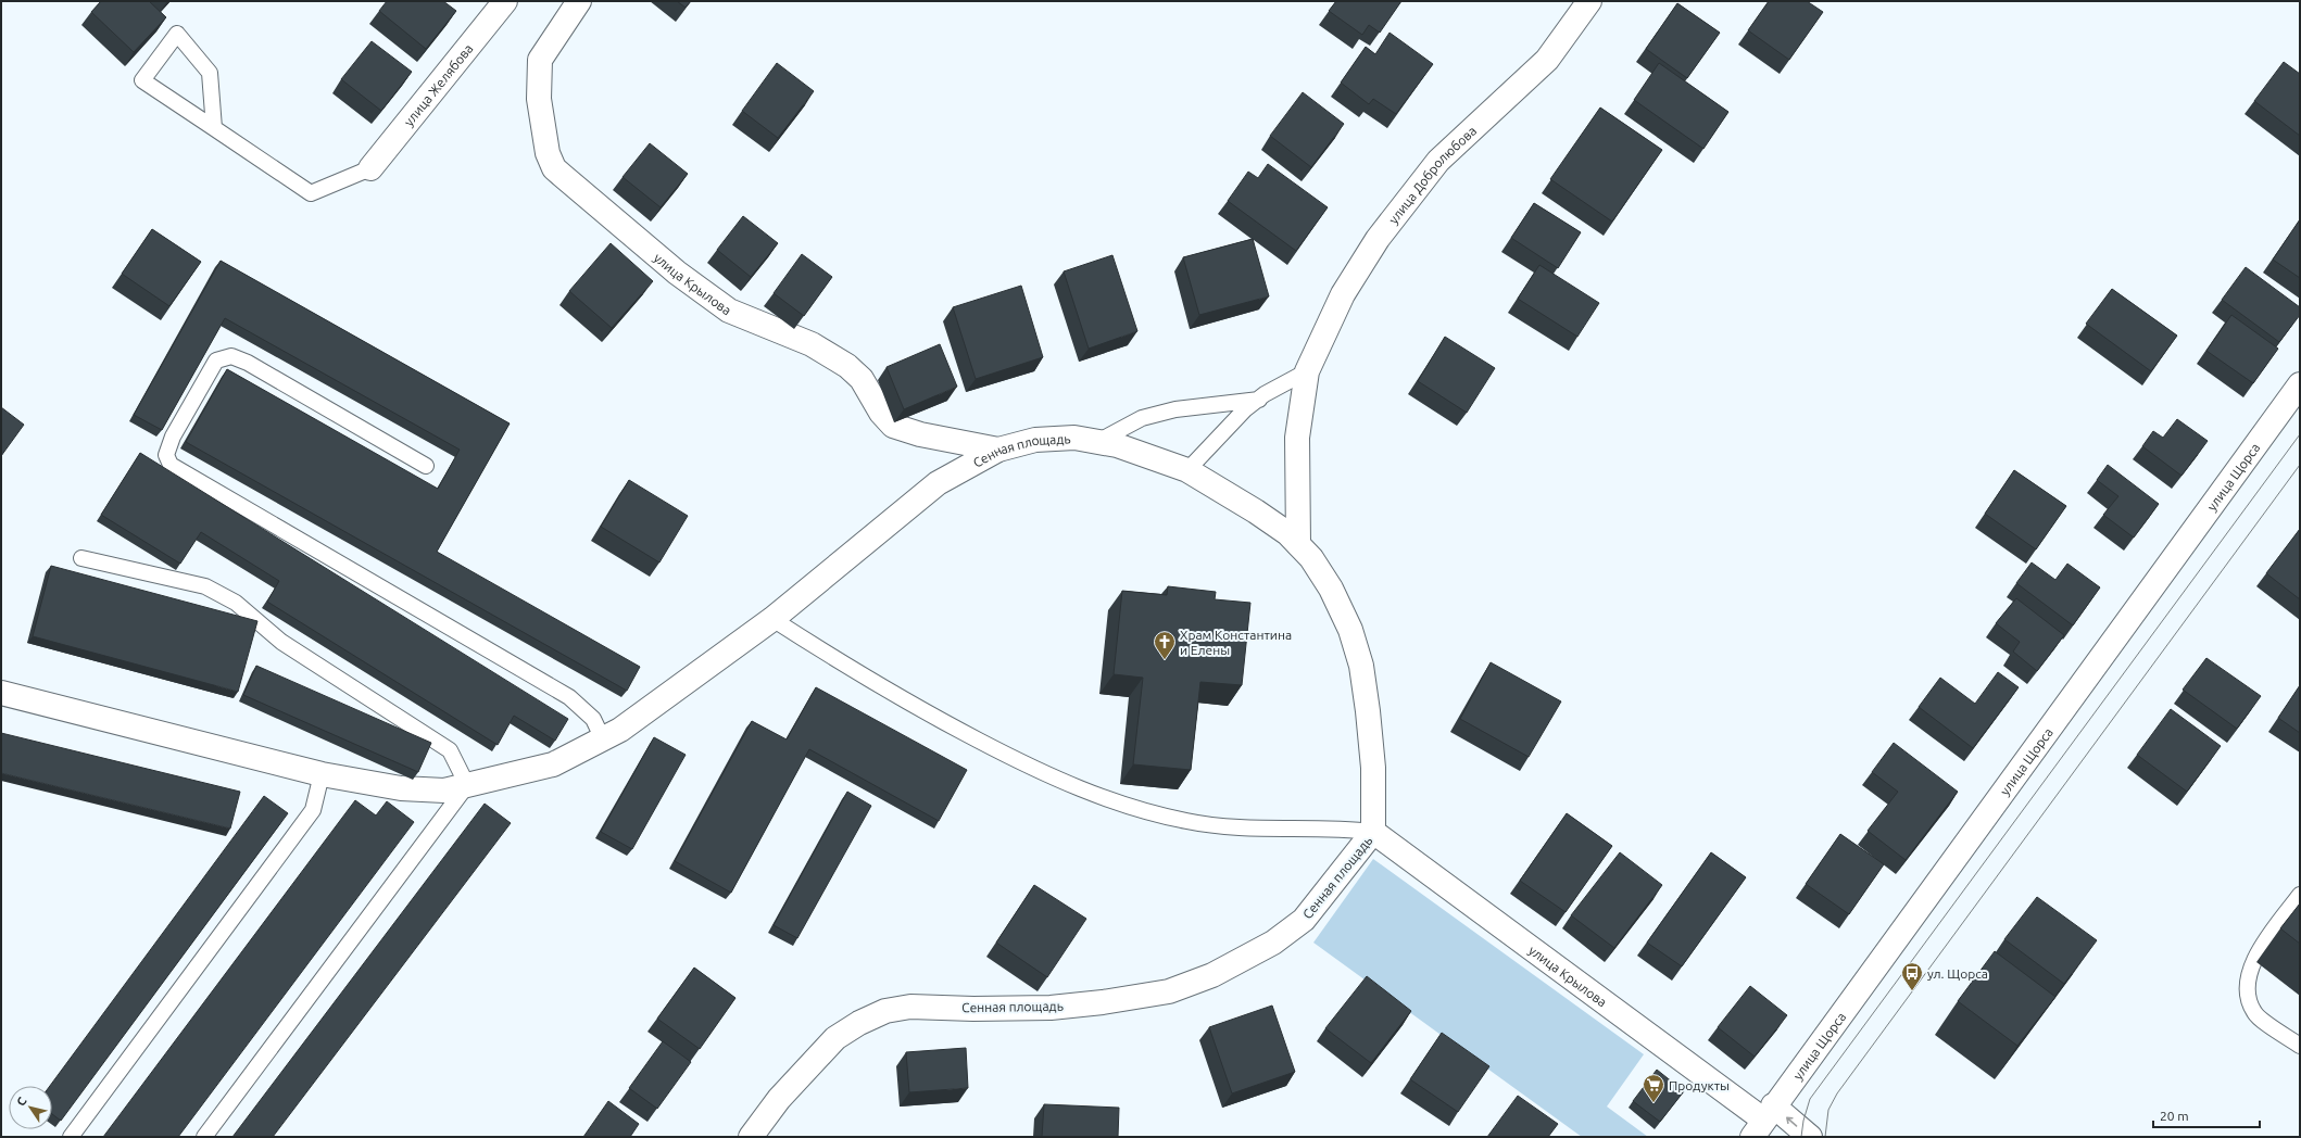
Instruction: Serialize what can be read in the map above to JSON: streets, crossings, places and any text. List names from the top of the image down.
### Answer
{
  "streets": {
    "street": [
      "улица Желябова",
      "улица Добролюбова",
      "улица Крылова",
      "Сенная площадь",
      "улица Щорса"
    ]
  },
  "crossings": [
    ["улица Крылова", "Сенная площадь"],
    ["улица Крылова", "улица Щорса"]
  ],
  "places": {
    "church": ["Храм Константина и Елены"],
    "bus stop": ["ул. Щорса"],
    "supermarket": ["Продукты"]
  },
  "scale_bar": "20 m",
  "north": "top left"
}
